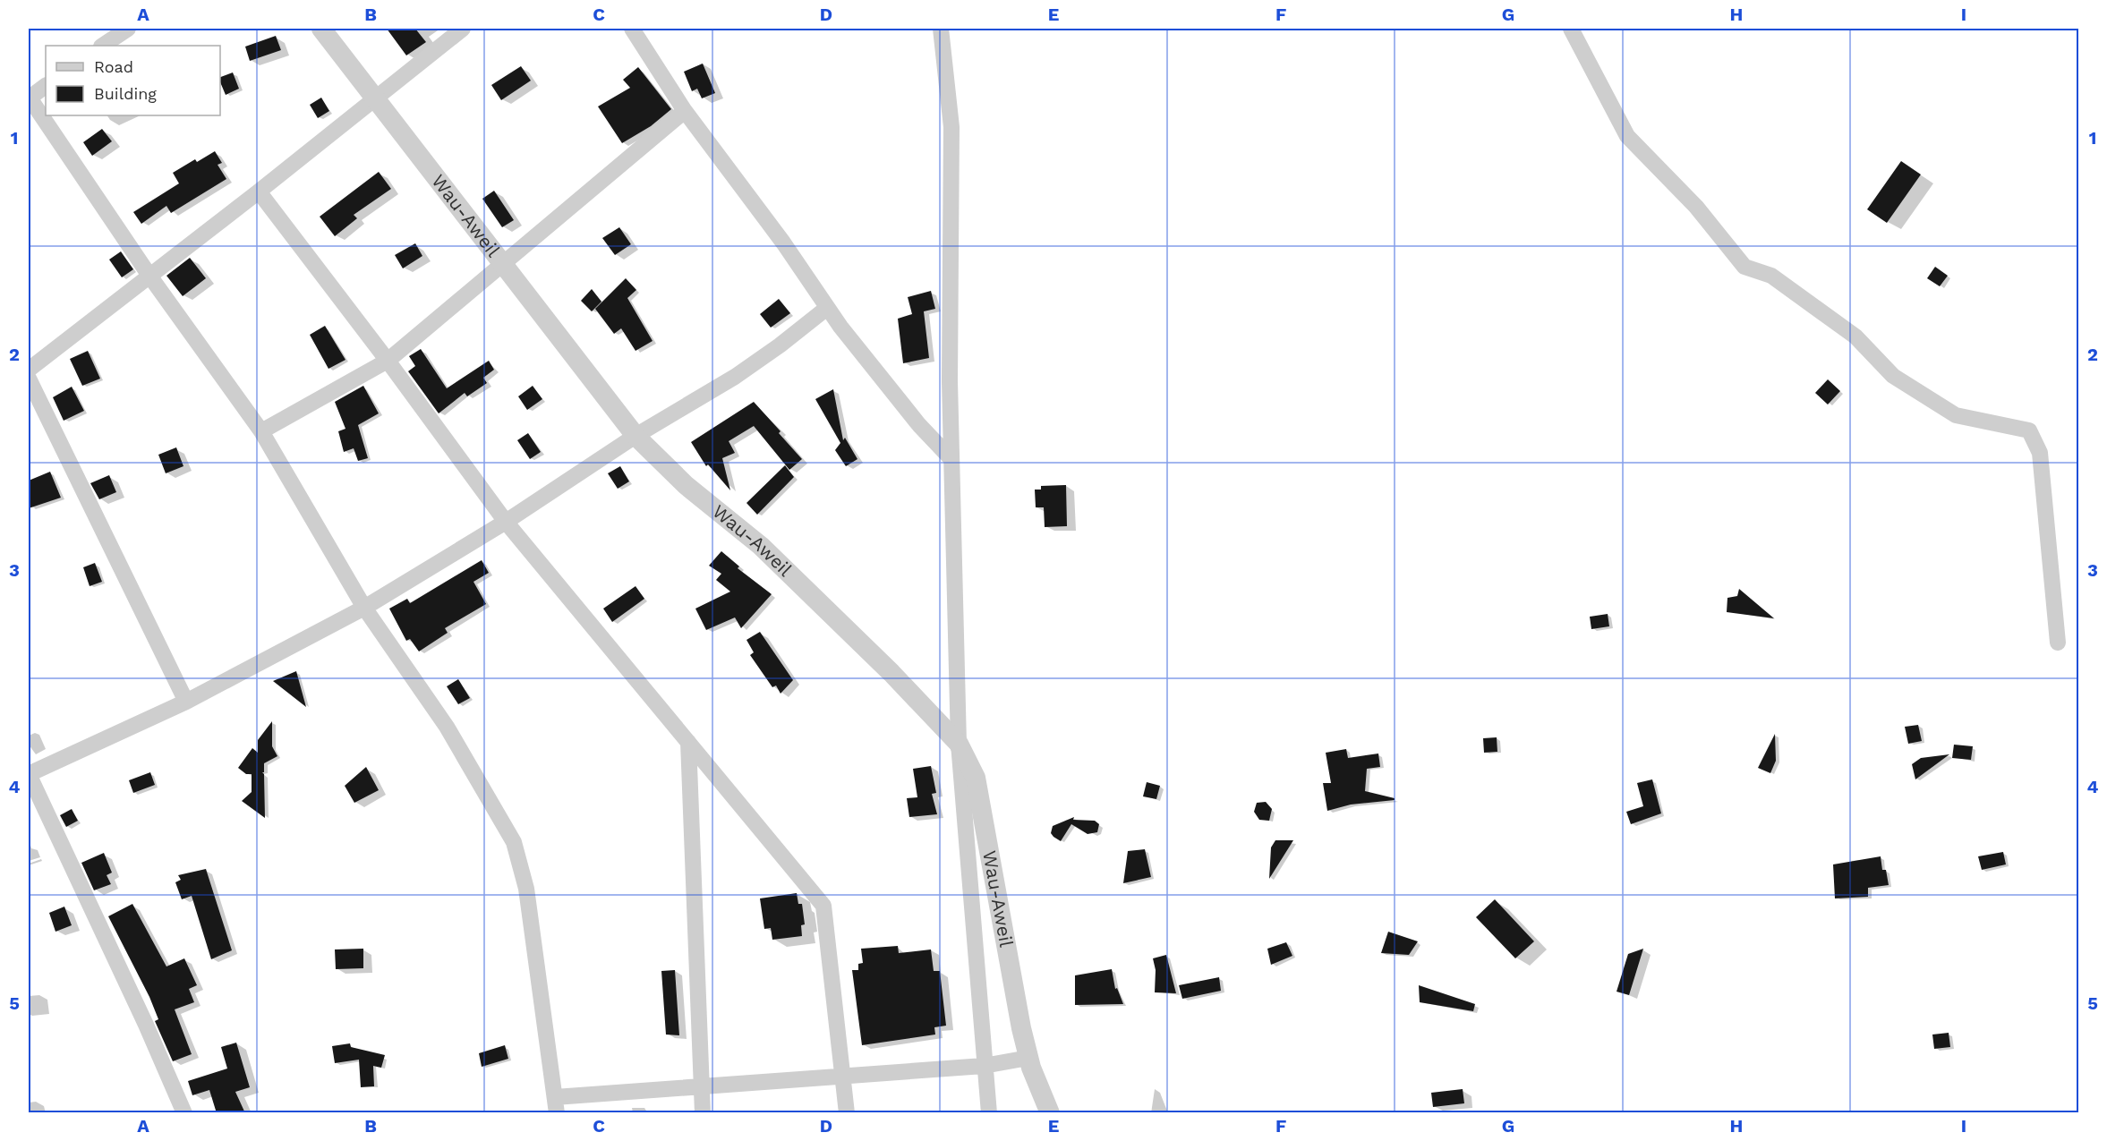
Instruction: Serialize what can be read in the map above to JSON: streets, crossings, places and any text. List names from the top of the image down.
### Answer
{
  "streets": {
    "street": ["Wau-Aweil"]
  },
  "legend": ["Road", "Building"],
  "grid": {
    "columns": [
      "A",
      "B",
      "C",
      "D",
      "E",
      "F",
      "G",
      "H",
      "I"
    ],
    "rows": [
      "1",
      "2",
      "3",
      "4",
      "5"
    ]
  }
}
